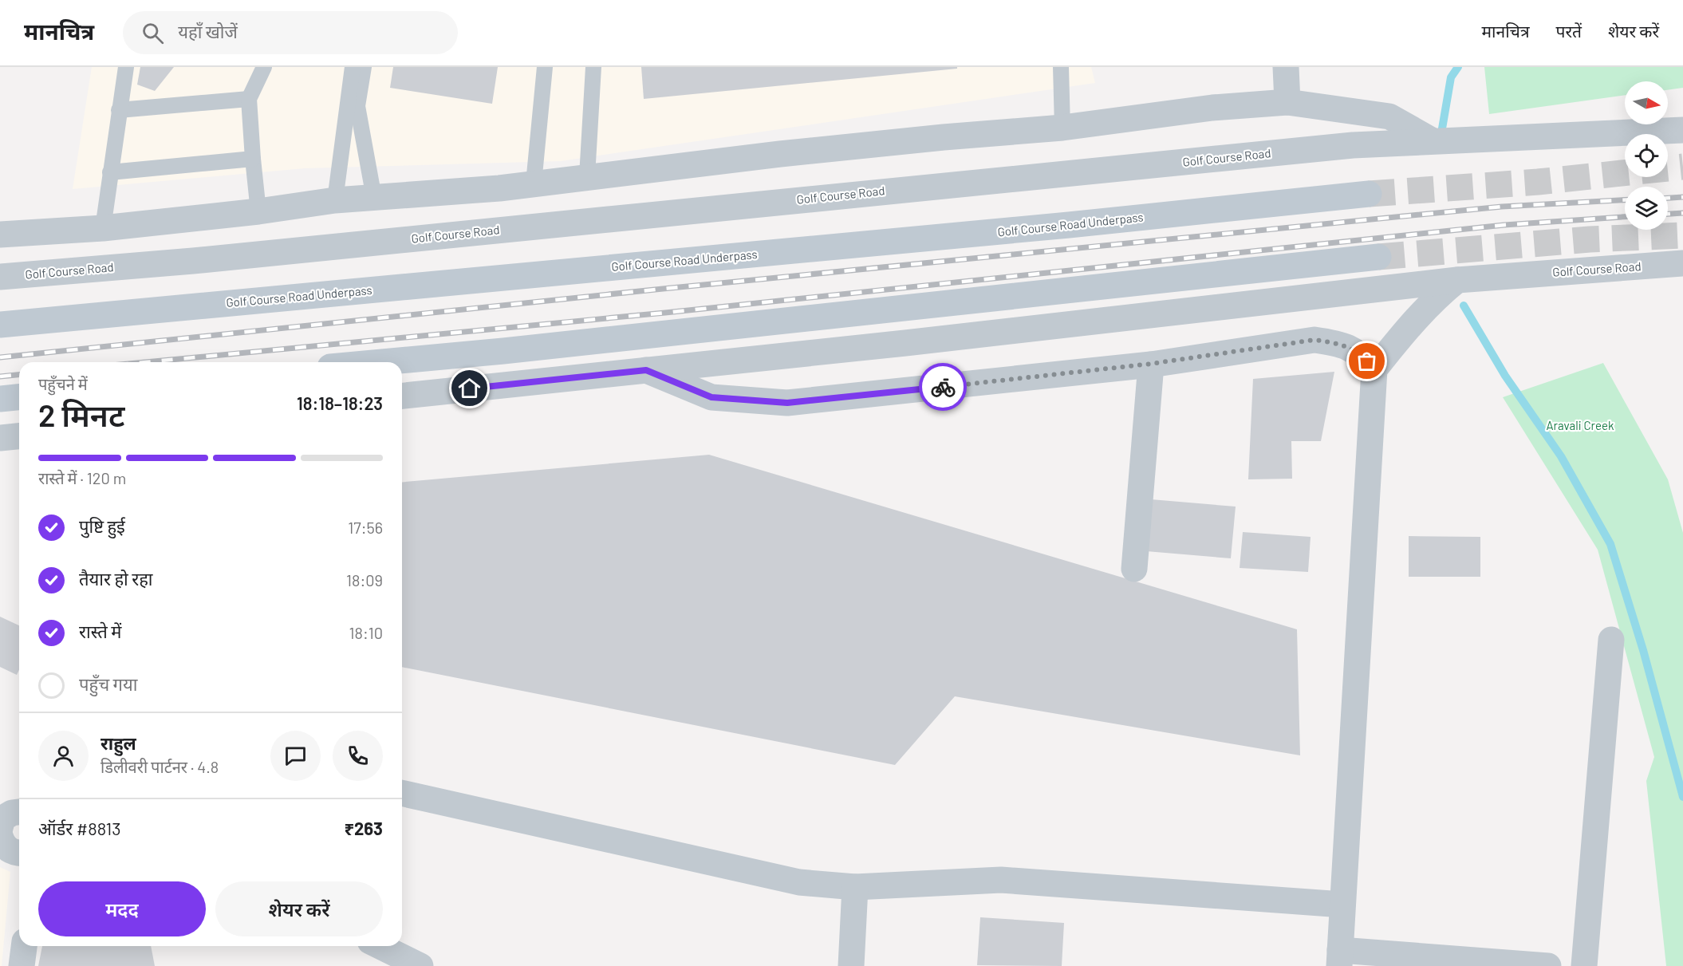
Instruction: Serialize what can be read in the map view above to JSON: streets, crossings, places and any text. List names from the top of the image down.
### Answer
{
  "streets": {
    "main road": ["Golf Course Road Underpass"],
    "street": ["Golf Course Road"]
  },
  "parks": ["Aravali Creek"],
  "north": "right",
  "page": {
    "header": "मानचित्र",
    "search": "यहाँ खोजें",
    "nav": ["मानचित्र", "परतें", "शेयर करें"],
    "heading": ["2 मिनट", "पहुँचने में", "18:18–18:23"],
    "panel": [
      "राहुल",
      "डिलीवरी पार्टनर · 4.8",
      "ऑर्डर #8813",
      "₹263"
    ],
    "bar": "रास्ते में · 120 m",
    "list": [
      ["पुष्टि हुई", "17:56"],
      ["तैयार हो रहा", "18:09"],
      ["रास्ते में", "18:10"],
      "पहुँच गया"
    ],
    "buttons": ["मदद", "शेयर करें"]
  }
}
